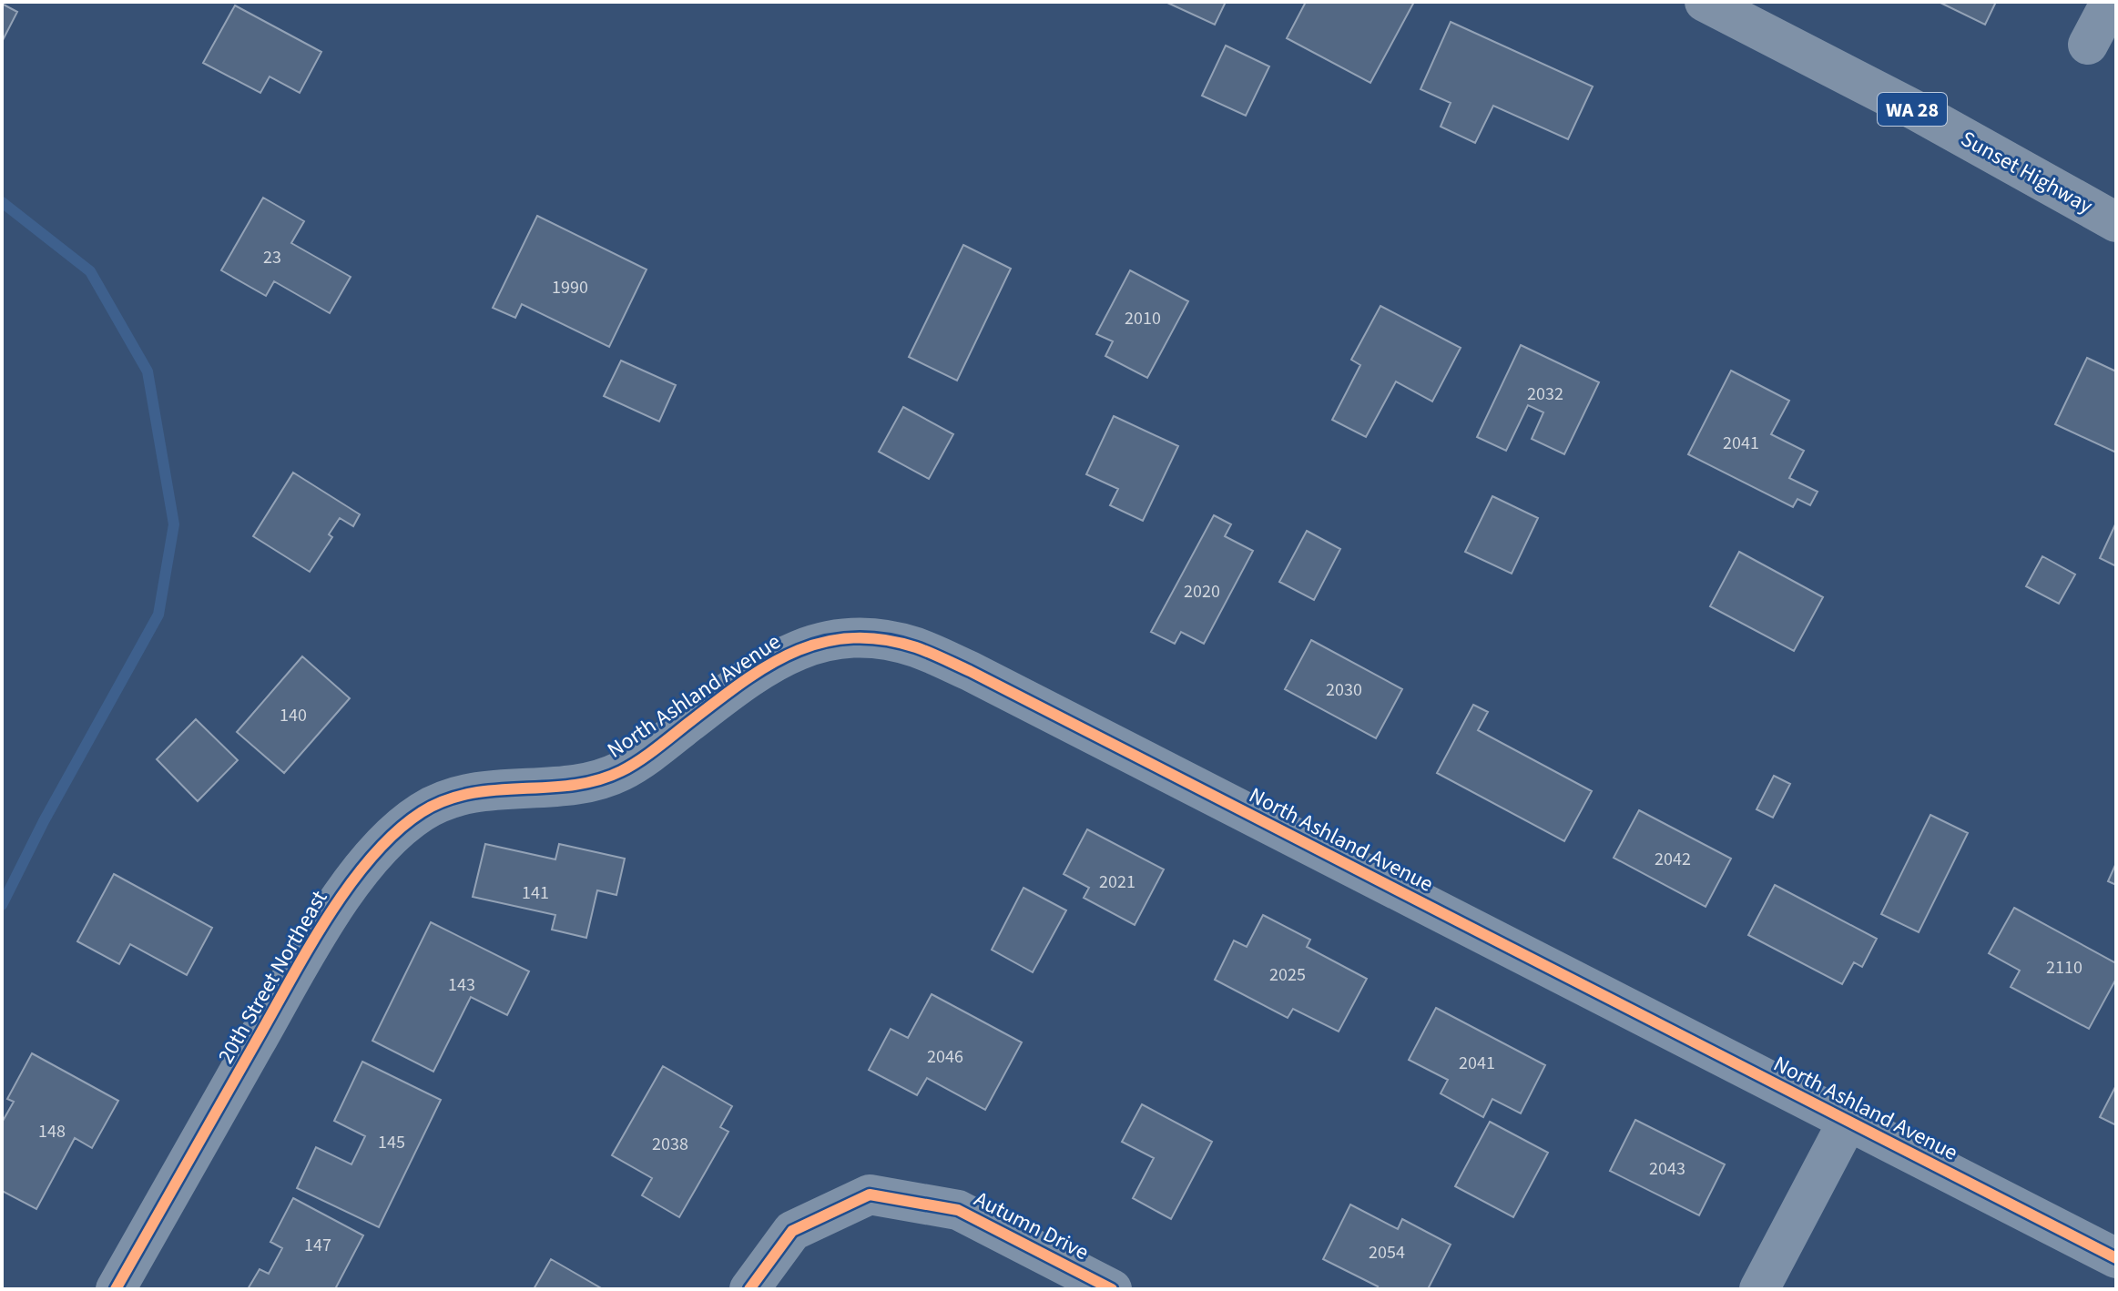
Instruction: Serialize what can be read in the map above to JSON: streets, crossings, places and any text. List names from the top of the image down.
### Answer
{
  "streets": {
    "highway": ["WA 28", "Sunset Highway"],
    "street": ["North Ashland Avenue", "20th Street Northeast", "Autumn Drive"]
  },
  "crossings": [
    ["North Ashland Avenue", "20th Street Northeast"]
  ],
  "house_numbers": [
    "23",
    "1990",
    "2010",
    "2032",
    "2041",
    "2020",
    "2030",
    "140",
    "2042",
    "2021",
    "141",
    "2110",
    "2025",
    "143",
    "2046",
    "2041",
    "148",
    "145",
    "2038",
    "2043",
    "147",
    "2054"
  ]
}
